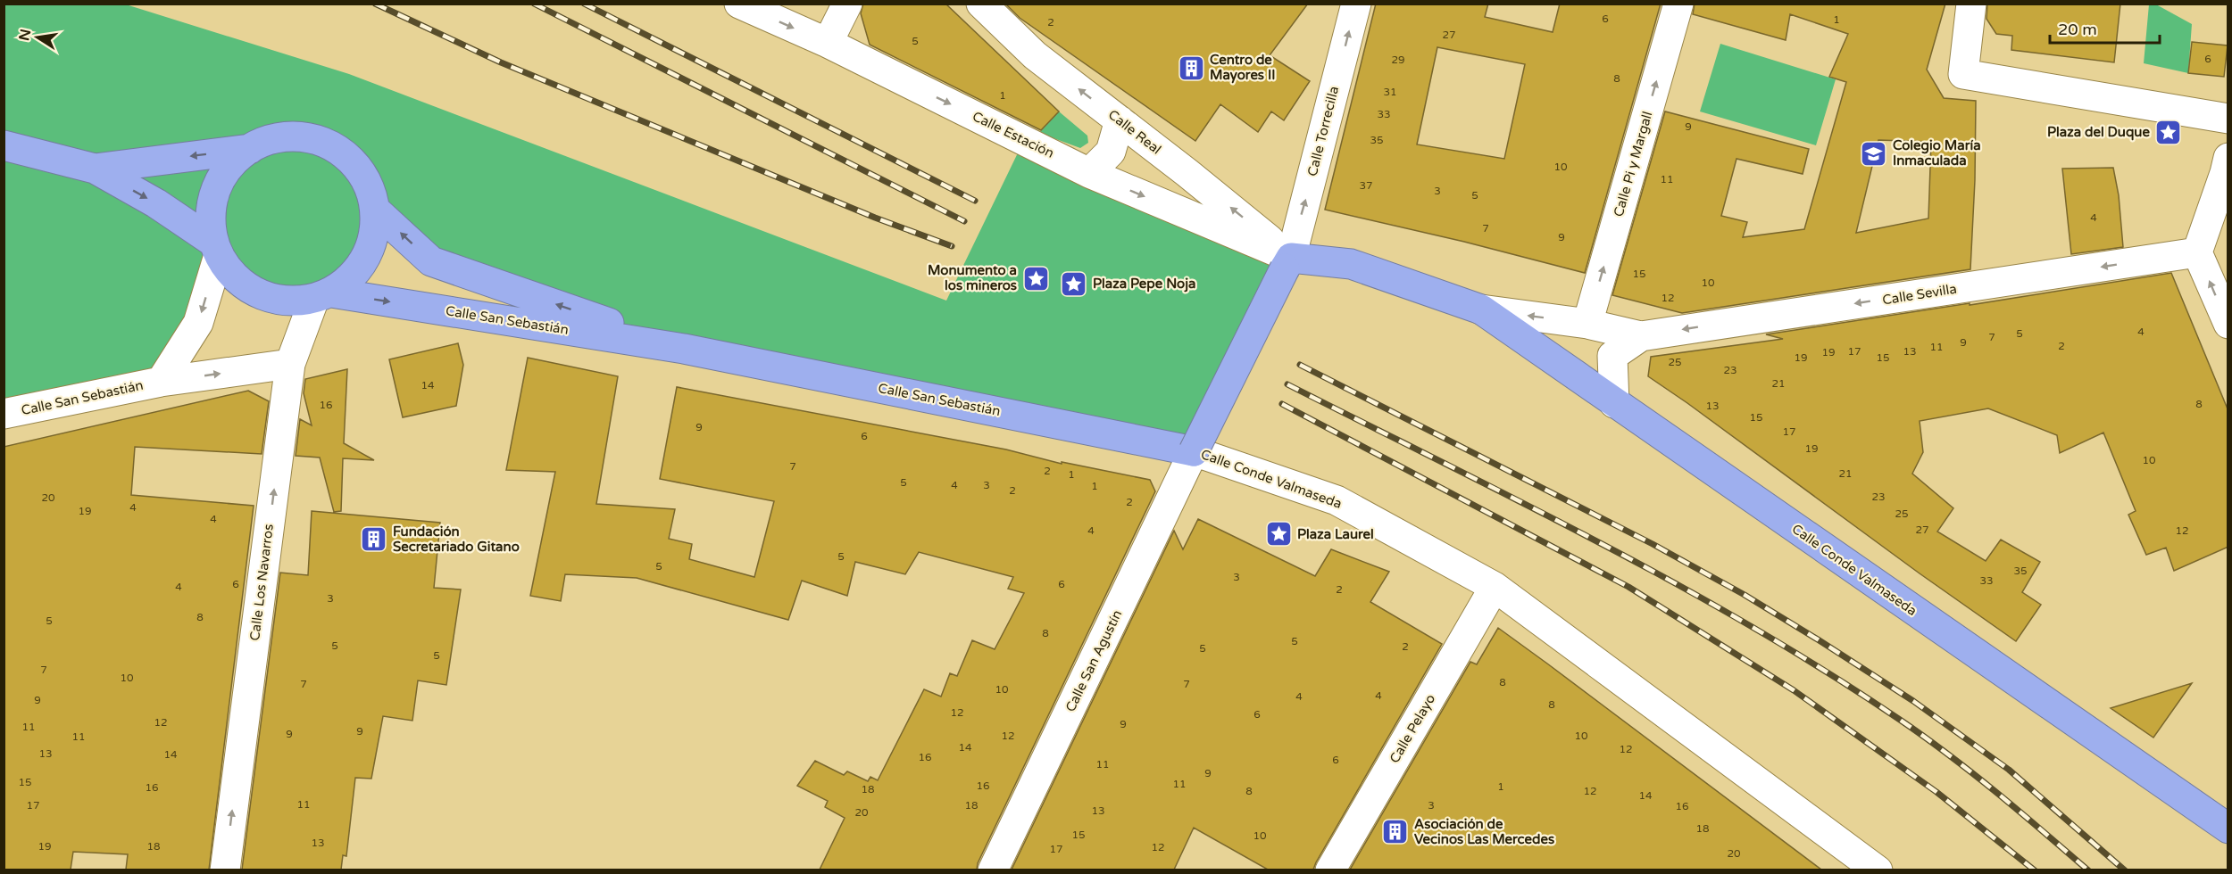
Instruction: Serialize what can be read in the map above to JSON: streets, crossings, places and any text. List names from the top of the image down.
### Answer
{
  "streets": {
    "highway": ["Calle San Sebastián", "Calle Conde Valmaseda"],
    "street": [
      "Calle Torrecilla",
      "Calle Real",
      "Calle Estación",
      "Calle Pi y Margall",
      "Calle Sevilla",
      "Calle Los Navarros",
      "Calle San Agustín",
      "Calle Pelayo"
    ]
  },
  "crossings": [
    ["Calle Torrecilla", "Calle Real"],
    ["Calle Torrecilla", "Calle Estación"],
    ["Calle Torrecilla", "Calle Conde Valmaseda"],
    ["Calle Real", "Calle Estación"],
    ["Calle Real", "Calle Conde Valmaseda"],
    ["Calle Estación", "Calle Conde Valmaseda"],
    ["Calle Pi y Margall", "Calle Sevilla"],
    ["Calle Pi y Margall", "Calle Conde Valmaseda"],
    ["Calle Sevilla", "Calle Conde Valmaseda"],
    ["Calle San Sebastián", "Calle Conde Valmaseda"],
    ["Calle San Sebastián", "Calle Los Navarros"],
    ["Calle San Sebastián", "Calle San Agustín"],
    ["Calle Conde Valmaseda", "Calle San Agustín"],
    ["Calle Conde Valmaseda", "Calle Pelayo"]
  ],
  "one_way": [
    "Calle Torrecilla",
    "Calle Real",
    "Calle Estación",
    "Calle Pi y Margall",
    "Calle Sevilla",
    "Calle Los Navarros"
  ],
  "places": {
    "building": ["Centro de Mayores II", "Fundación Secretariado Gitano", "Asociación de Vecinos Las Mercedes"],
    "place": [
      "Plaza del Duque",
      "Monumento a los mineros",
      "Plaza Pepe Noja",
      "Plaza Laurel"
    ],
    "school or university": ["Colegio María Inmaculada"]
  },
  "house_numbers": [
    "6",
    "1",
    "2",
    "27",
    "5",
    "6",
    "29",
    "8",
    "31",
    "1",
    "33",
    "9",
    "35",
    "10",
    "11",
    "37",
    "3",
    "5",
    "4",
    "7",
    "9",
    "15",
    "10",
    "12",
    "4",
    "5",
    "7",
    "9",
    "2",
    "11",
    "17",
    "13",
    "19",
    "19",
    "15",
    "25",
    "23",
    "21",
    "14",
    "8",
    "16",
    "13",
    "15",
    "9",
    "17",
    "6",
    "19",
    "10",
    "7",
    "2",
    "21",
    "1",
    "5",
    "4",
    "3",
    "1",
    "2",
    "23",
    "20",
    "2",
    "4",
    "19",
    "25",
    "4",
    "27",
    "4",
    "12",
    "5",
    "5",
    "35",
    "3",
    "33",
    "6",
    "6",
    "4",
    "2",
    "3",
    "8",
    "5",
    "8",
    "5",
    "5",
    "2",
    "5",
    "5",
    "7",
    "10",
    "8",
    "7",
    "7",
    "10",
    "4",
    "4",
    "9",
    "8",
    "12",
    "6",
    "12",
    "9",
    "11",
    "9",
    "9",
    "12",
    "10",
    "11",
    "14",
    "12",
    "13",
    "14",
    "16",
    "6",
    "11",
    "9",
    "15",
    "11",
    "16",
    "1",
    "16",
    "18",
    "8",
    "12",
    "14",
    "11",
    "17",
    "18",
    "3",
    "16",
    "13",
    "20",
    "18",
    "15",
    "10",
    "13",
    "19",
    "18",
    "12",
    "17",
    "20"
  ],
  "scale_bar": "20 m",
  "north": "left"
}
